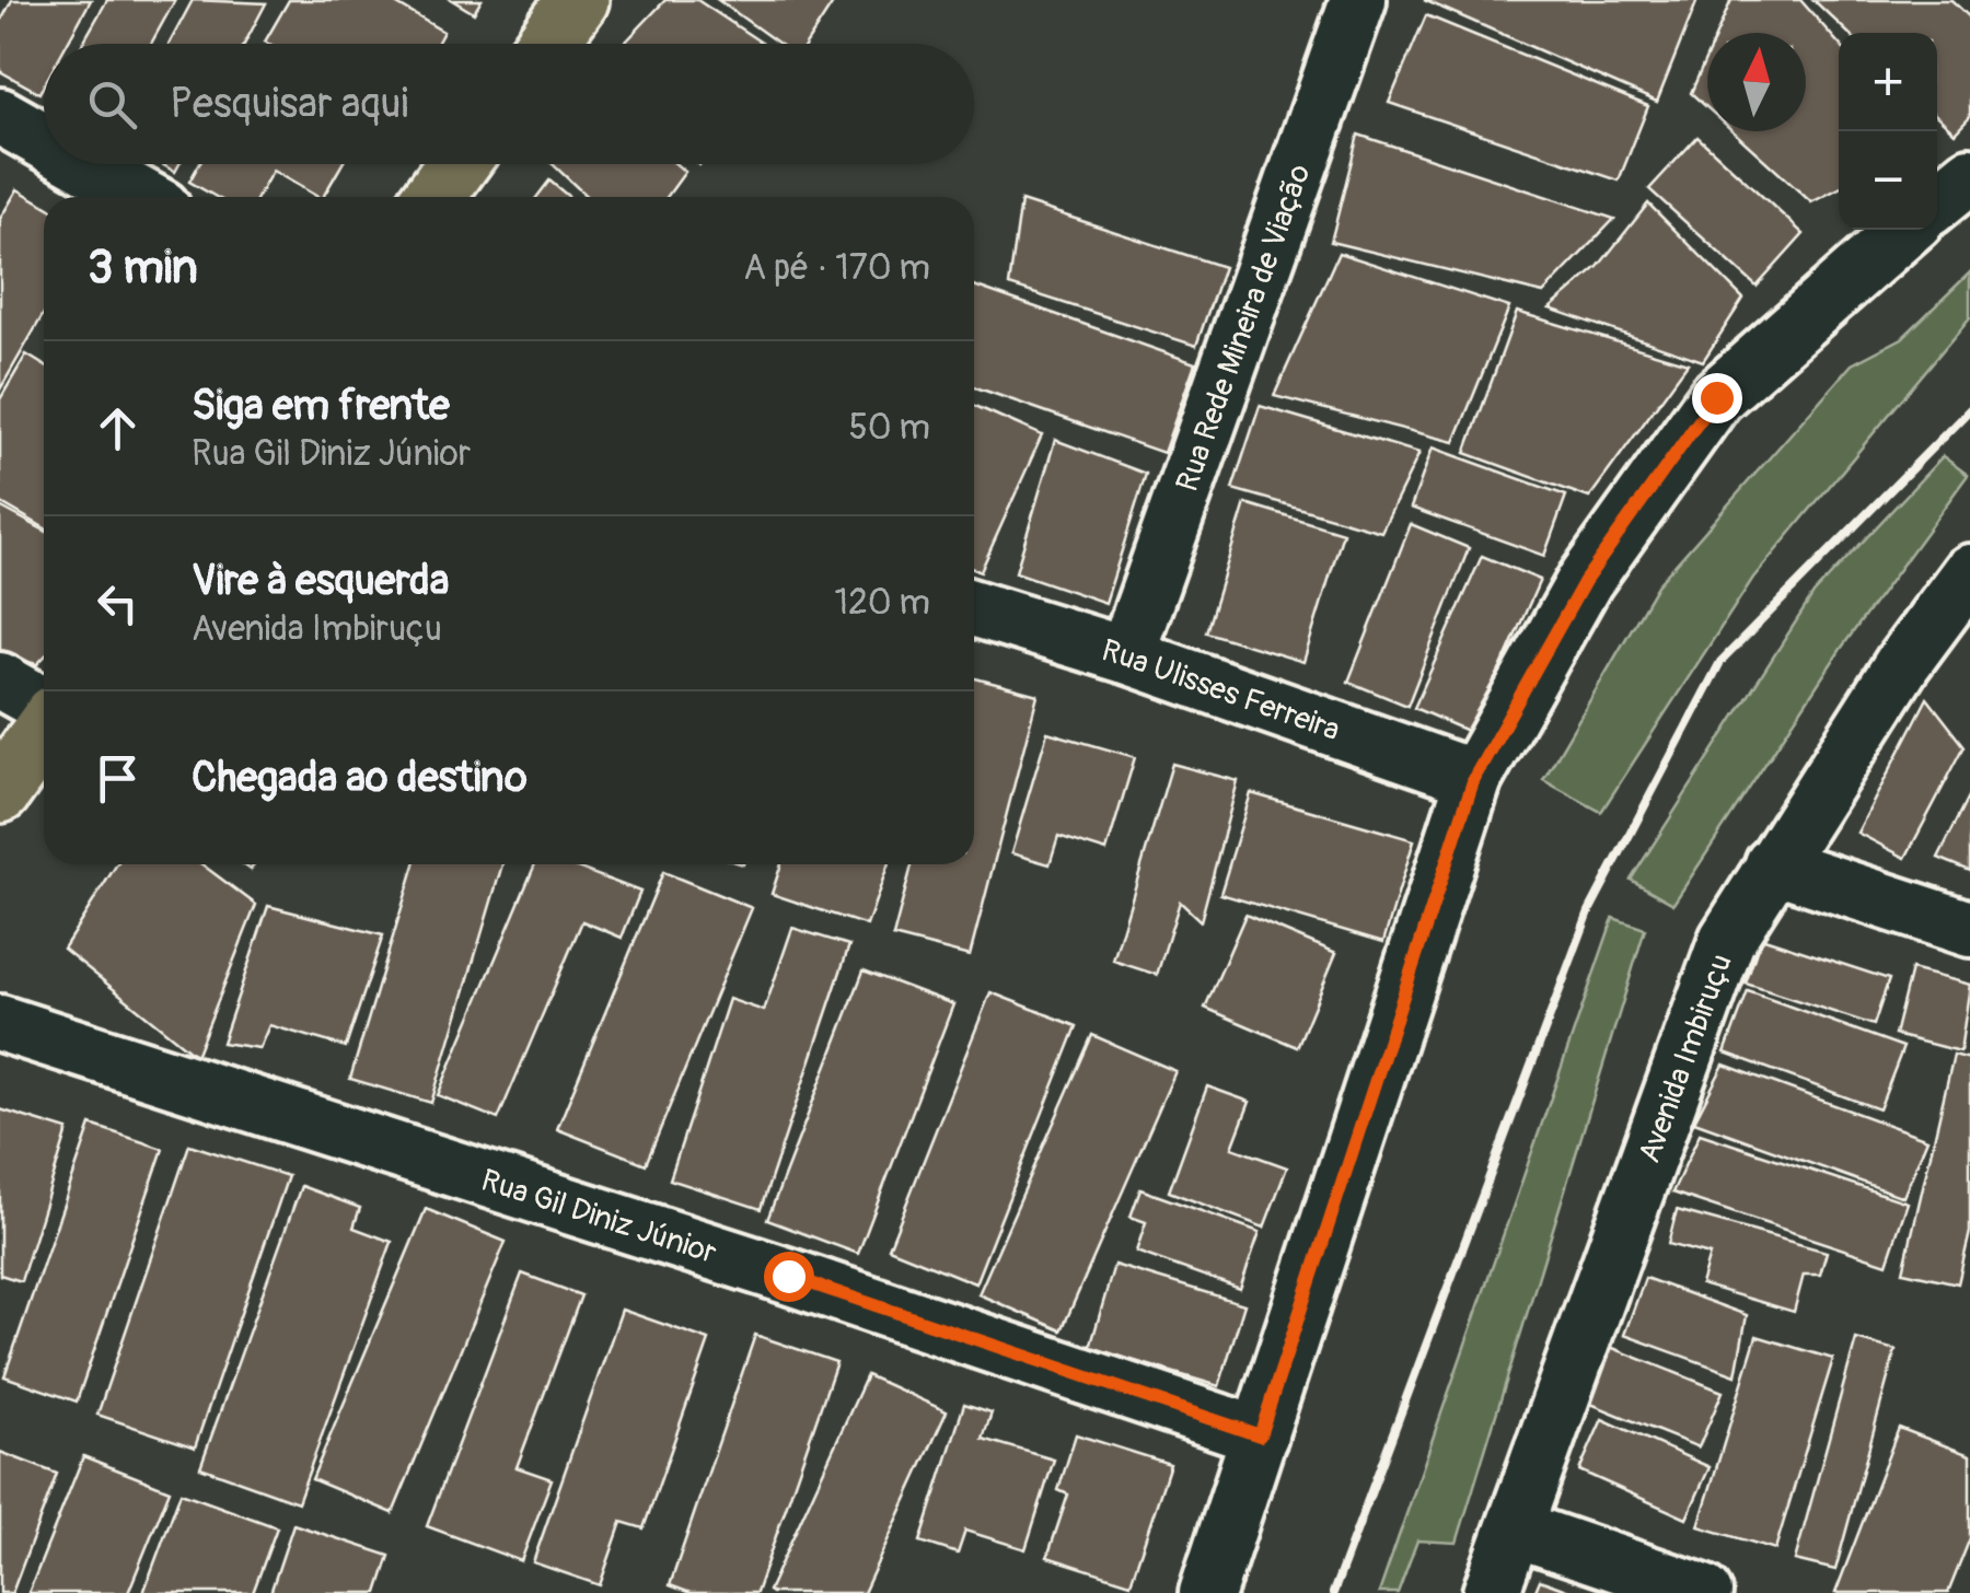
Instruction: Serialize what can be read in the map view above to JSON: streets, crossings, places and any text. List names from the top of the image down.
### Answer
{
  "streets": {
    "street": [
      "Rua Rede Mineira de Viação",
      "Rua Ulisses Ferreira",
      "Avenida Imbiruçu",
      "Rua Gil Diniz Júnior"
    ]
  },
  "crossings": [
    ["Rua Rede Mineira de Viação", "Rua Ulisses Ferreira"]
  ],
  "north": "top",
  "page": {
    "map_buttons": ["+", "−"],
    "search": "Pesquisar aqui",
    "heading": ["3 min", "A pé · 170 m"],
    "list": [
      ["Siga em frente", "Rua Gil Diniz Júnior", "50 m"],
      ["Vire à esquerda", "Avenida Imbiruçu", "120 m"],
      "Chegada ao destino"
    ]
  }
}
